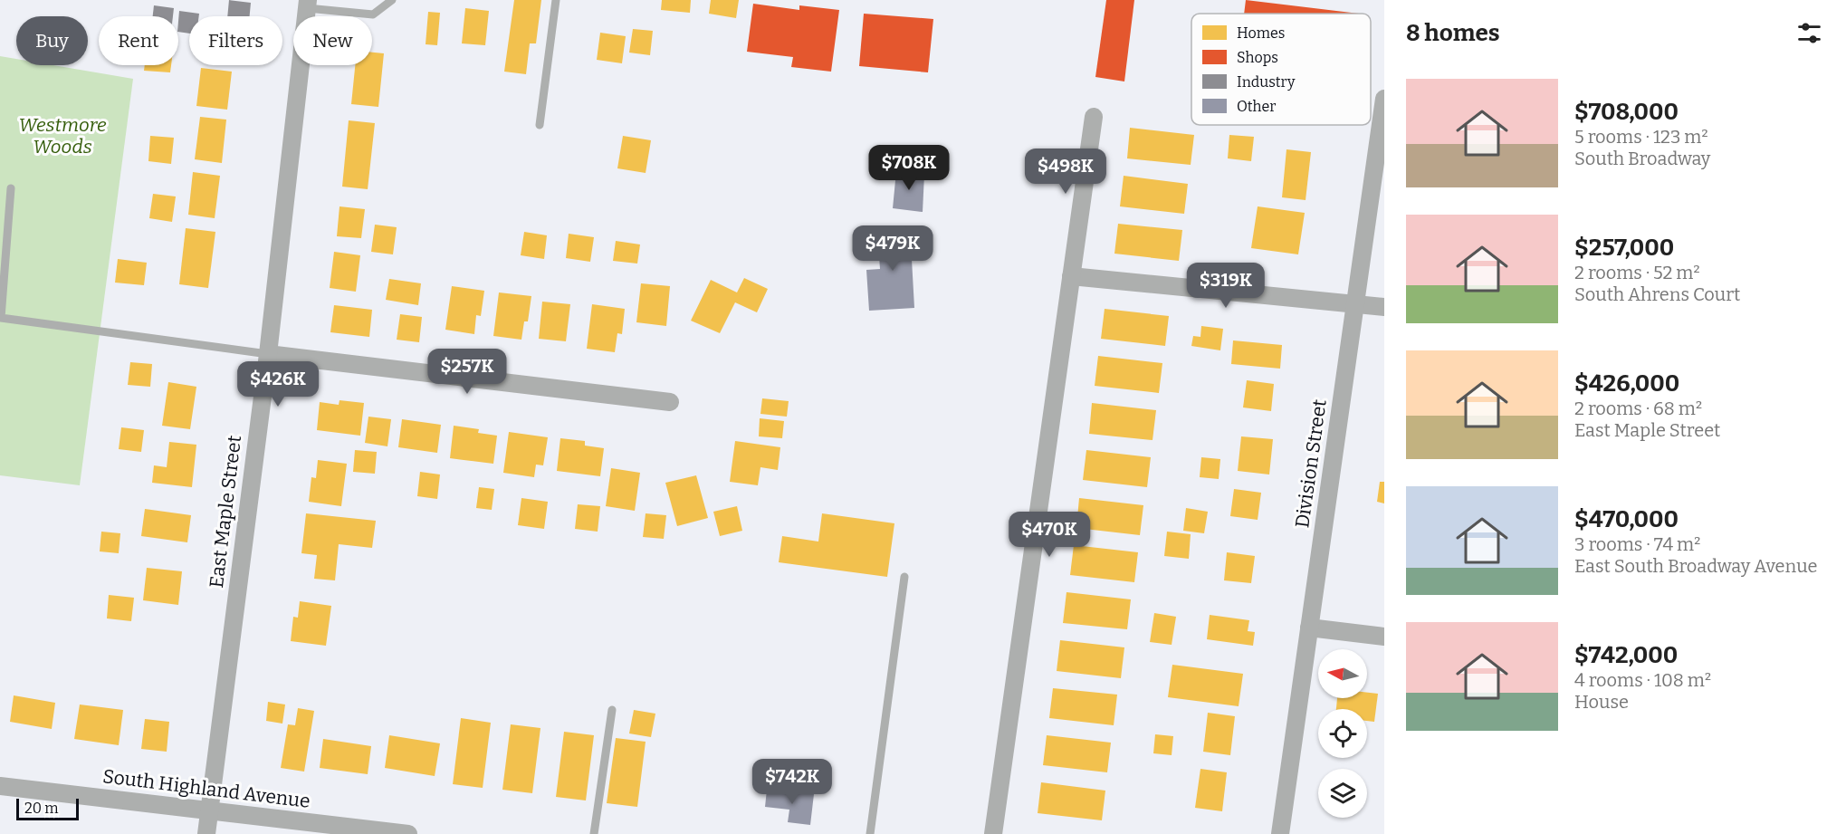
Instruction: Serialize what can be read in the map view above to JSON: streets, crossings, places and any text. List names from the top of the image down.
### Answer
{
  "streets": {
    "street": ["Division Street", "East Maple Street", "South Highland Avenue"]
  },
  "crossings": [
    ["East Maple Street", "South Highland Avenue"]
  ],
  "parks": ["Westmore Woods"],
  "legend": [
    "Homes",
    "Shops",
    "Industry",
    "Other"
  ],
  "scale_bar": "20 m",
  "north": "left",
  "page": {
    "heading": "8 homes",
    "chip": [
      "Buy",
      "Rent",
      "Filters",
      "New"
    ],
    "list": [
      {
        "name": "$708,000",
        "note": "5 rooms · 123 m² · South Broadway"
      },
      {
        "name": "$257,000",
        "note": "2 rooms · 52 m² · South Ahrens Court"
      },
      {
        "name": "$426,000",
        "note": "2 rooms · 68 m² · East Maple Street"
      },
      {
        "name": "$470,000",
        "note": "3 rooms · 74 m² · East South Broadway Avenue"
      },
      {
        "name": "$742,000",
        "note": "4 rooms · 108 m² · House"
      }
    ],
    "price": [
      "$708K",
      "$498K",
      "$479K",
      "$319K",
      "$257K",
      "$426K",
      "$470K",
      "$742K"
    ],
    "scale": "20 m"
  }
}
